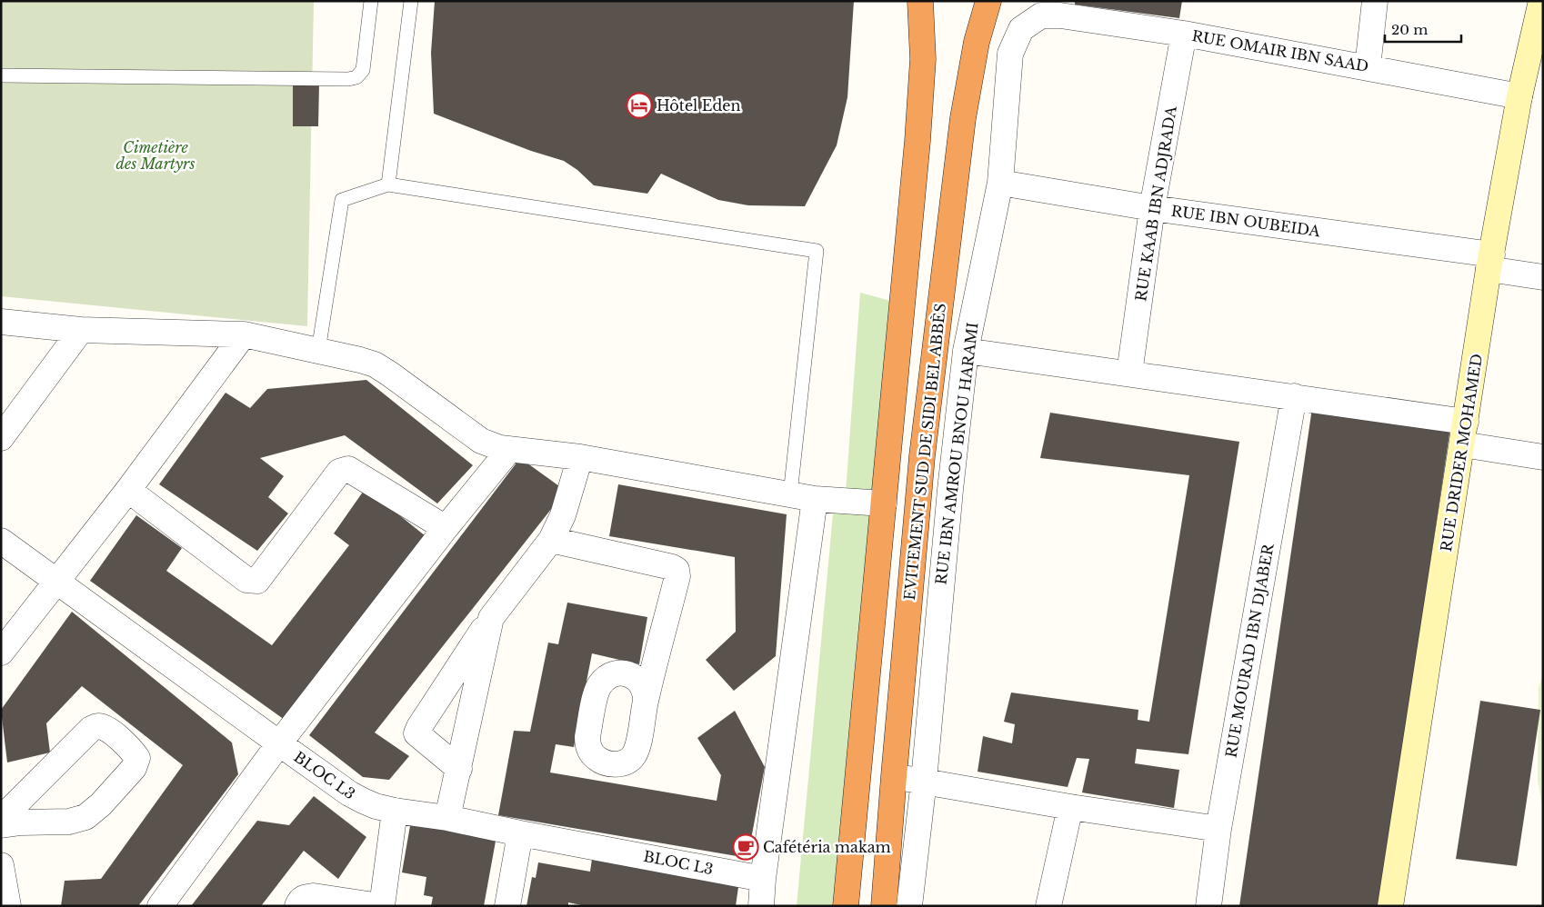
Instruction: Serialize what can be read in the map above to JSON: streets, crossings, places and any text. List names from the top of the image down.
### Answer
{
  "streets": {
    "highway": ["EVITEMENT SUD DE SIDI BEL ABBÈS"],
    "street": [
      "RUE OMAIR IBN SAAD",
      "RUE KAAB IBN ADJRADA",
      "RUE IBN OUBEIDA",
      "RUE DRIDER MOHAMED",
      "RUE IBN AMROU BNOU HARAMI",
      "RUE MOURAD IBN DJABER",
      "BLOC L3"
    ]
  },
  "crossings": [
    ["RUE OMAIR IBN SAAD", "RUE KAAB IBN ADJRADA"],
    ["RUE OMAIR IBN SAAD", "RUE DRIDER MOHAMED"],
    ["RUE OMAIR IBN SAAD", "RUE IBN AMROU BNOU HARAMI"],
    ["RUE KAAB IBN ADJRADA", "RUE IBN OUBEIDA"],
    ["RUE IBN OUBEIDA", "RUE DRIDER MOHAMED"],
    ["RUE IBN OUBEIDA", "RUE IBN AMROU BNOU HARAMI"]
  ],
  "parks": ["Cimetière des Martyrs"],
  "places": {
    "hotel": ["Hôtel Eden"],
    "cafe": ["Cafétéria makam"]
  },
  "scale_bar": "20 m"
}
